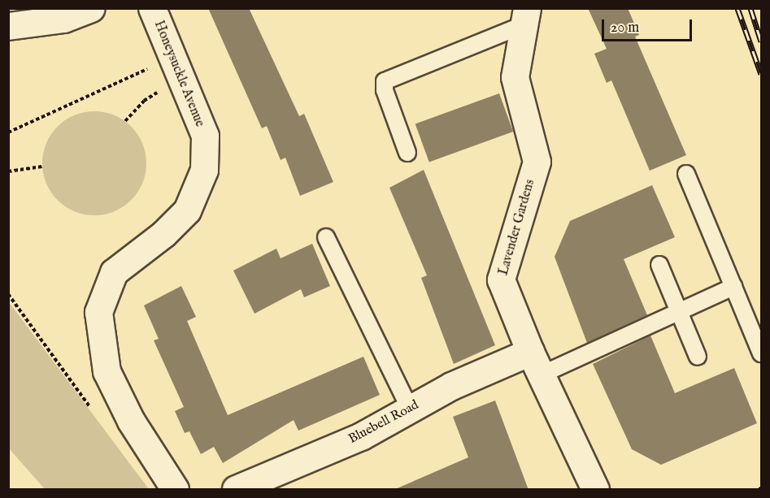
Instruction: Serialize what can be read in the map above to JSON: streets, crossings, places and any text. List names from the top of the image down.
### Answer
{
  "streets": {
    "street": ["Honeysuckle Avenue", "Lavender Gardens", "Bluebell Road"]
  },
  "crossings": [
    ["Lavender Gardens", "Bluebell Road"]
  ],
  "scale_bar": "20 m"
}
